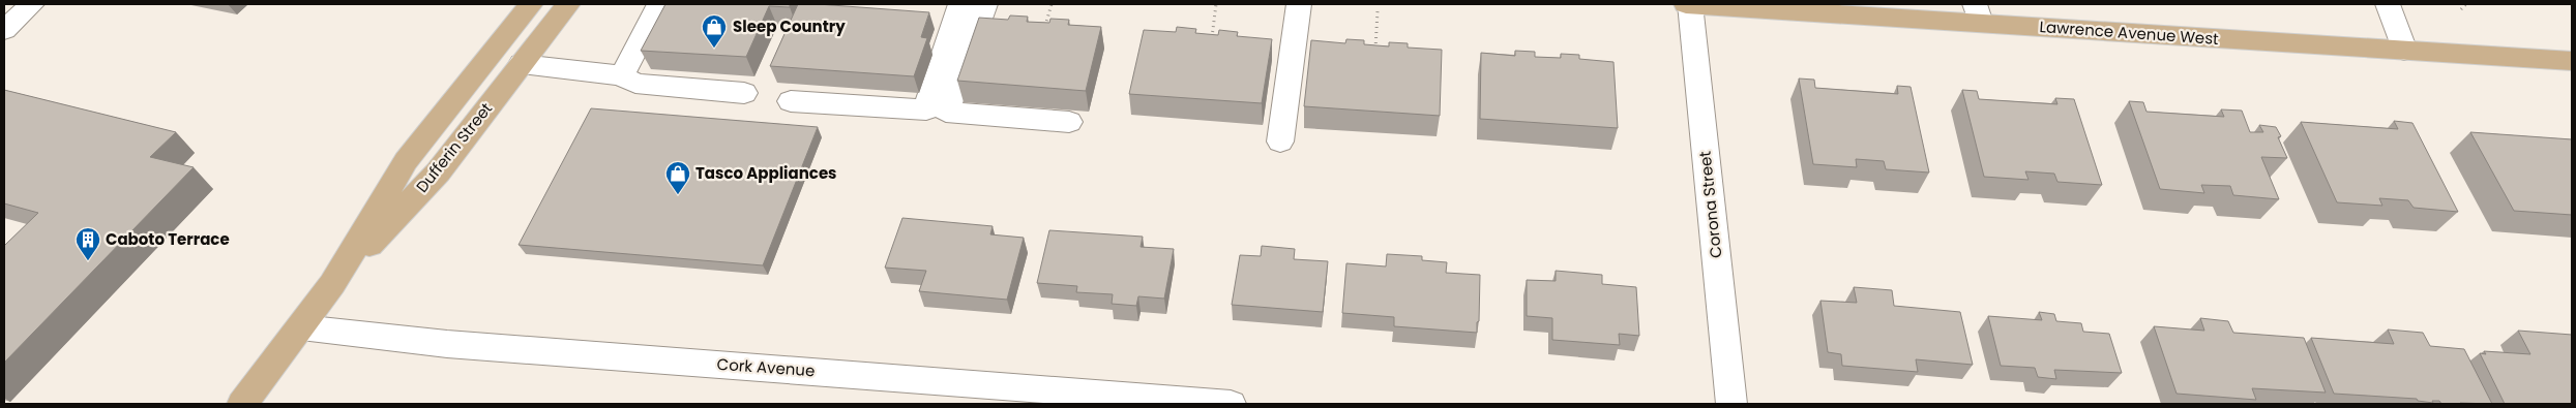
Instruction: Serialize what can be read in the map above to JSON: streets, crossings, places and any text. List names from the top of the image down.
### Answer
{
  "streets": {
    "main road": ["Lawrence Avenue West", "Dufferin Street"],
    "street": ["Corona Street", "Cork Avenue"]
  },
  "crossings": [
    ["Lawrence Avenue West", "Corona Street"],
    ["Dufferin Street", "Cork Avenue"]
  ],
  "places": {
    "shop": ["Sleep Country", "Tasco Appliances"],
    "building": ["Caboto Terrace"]
  }
}
